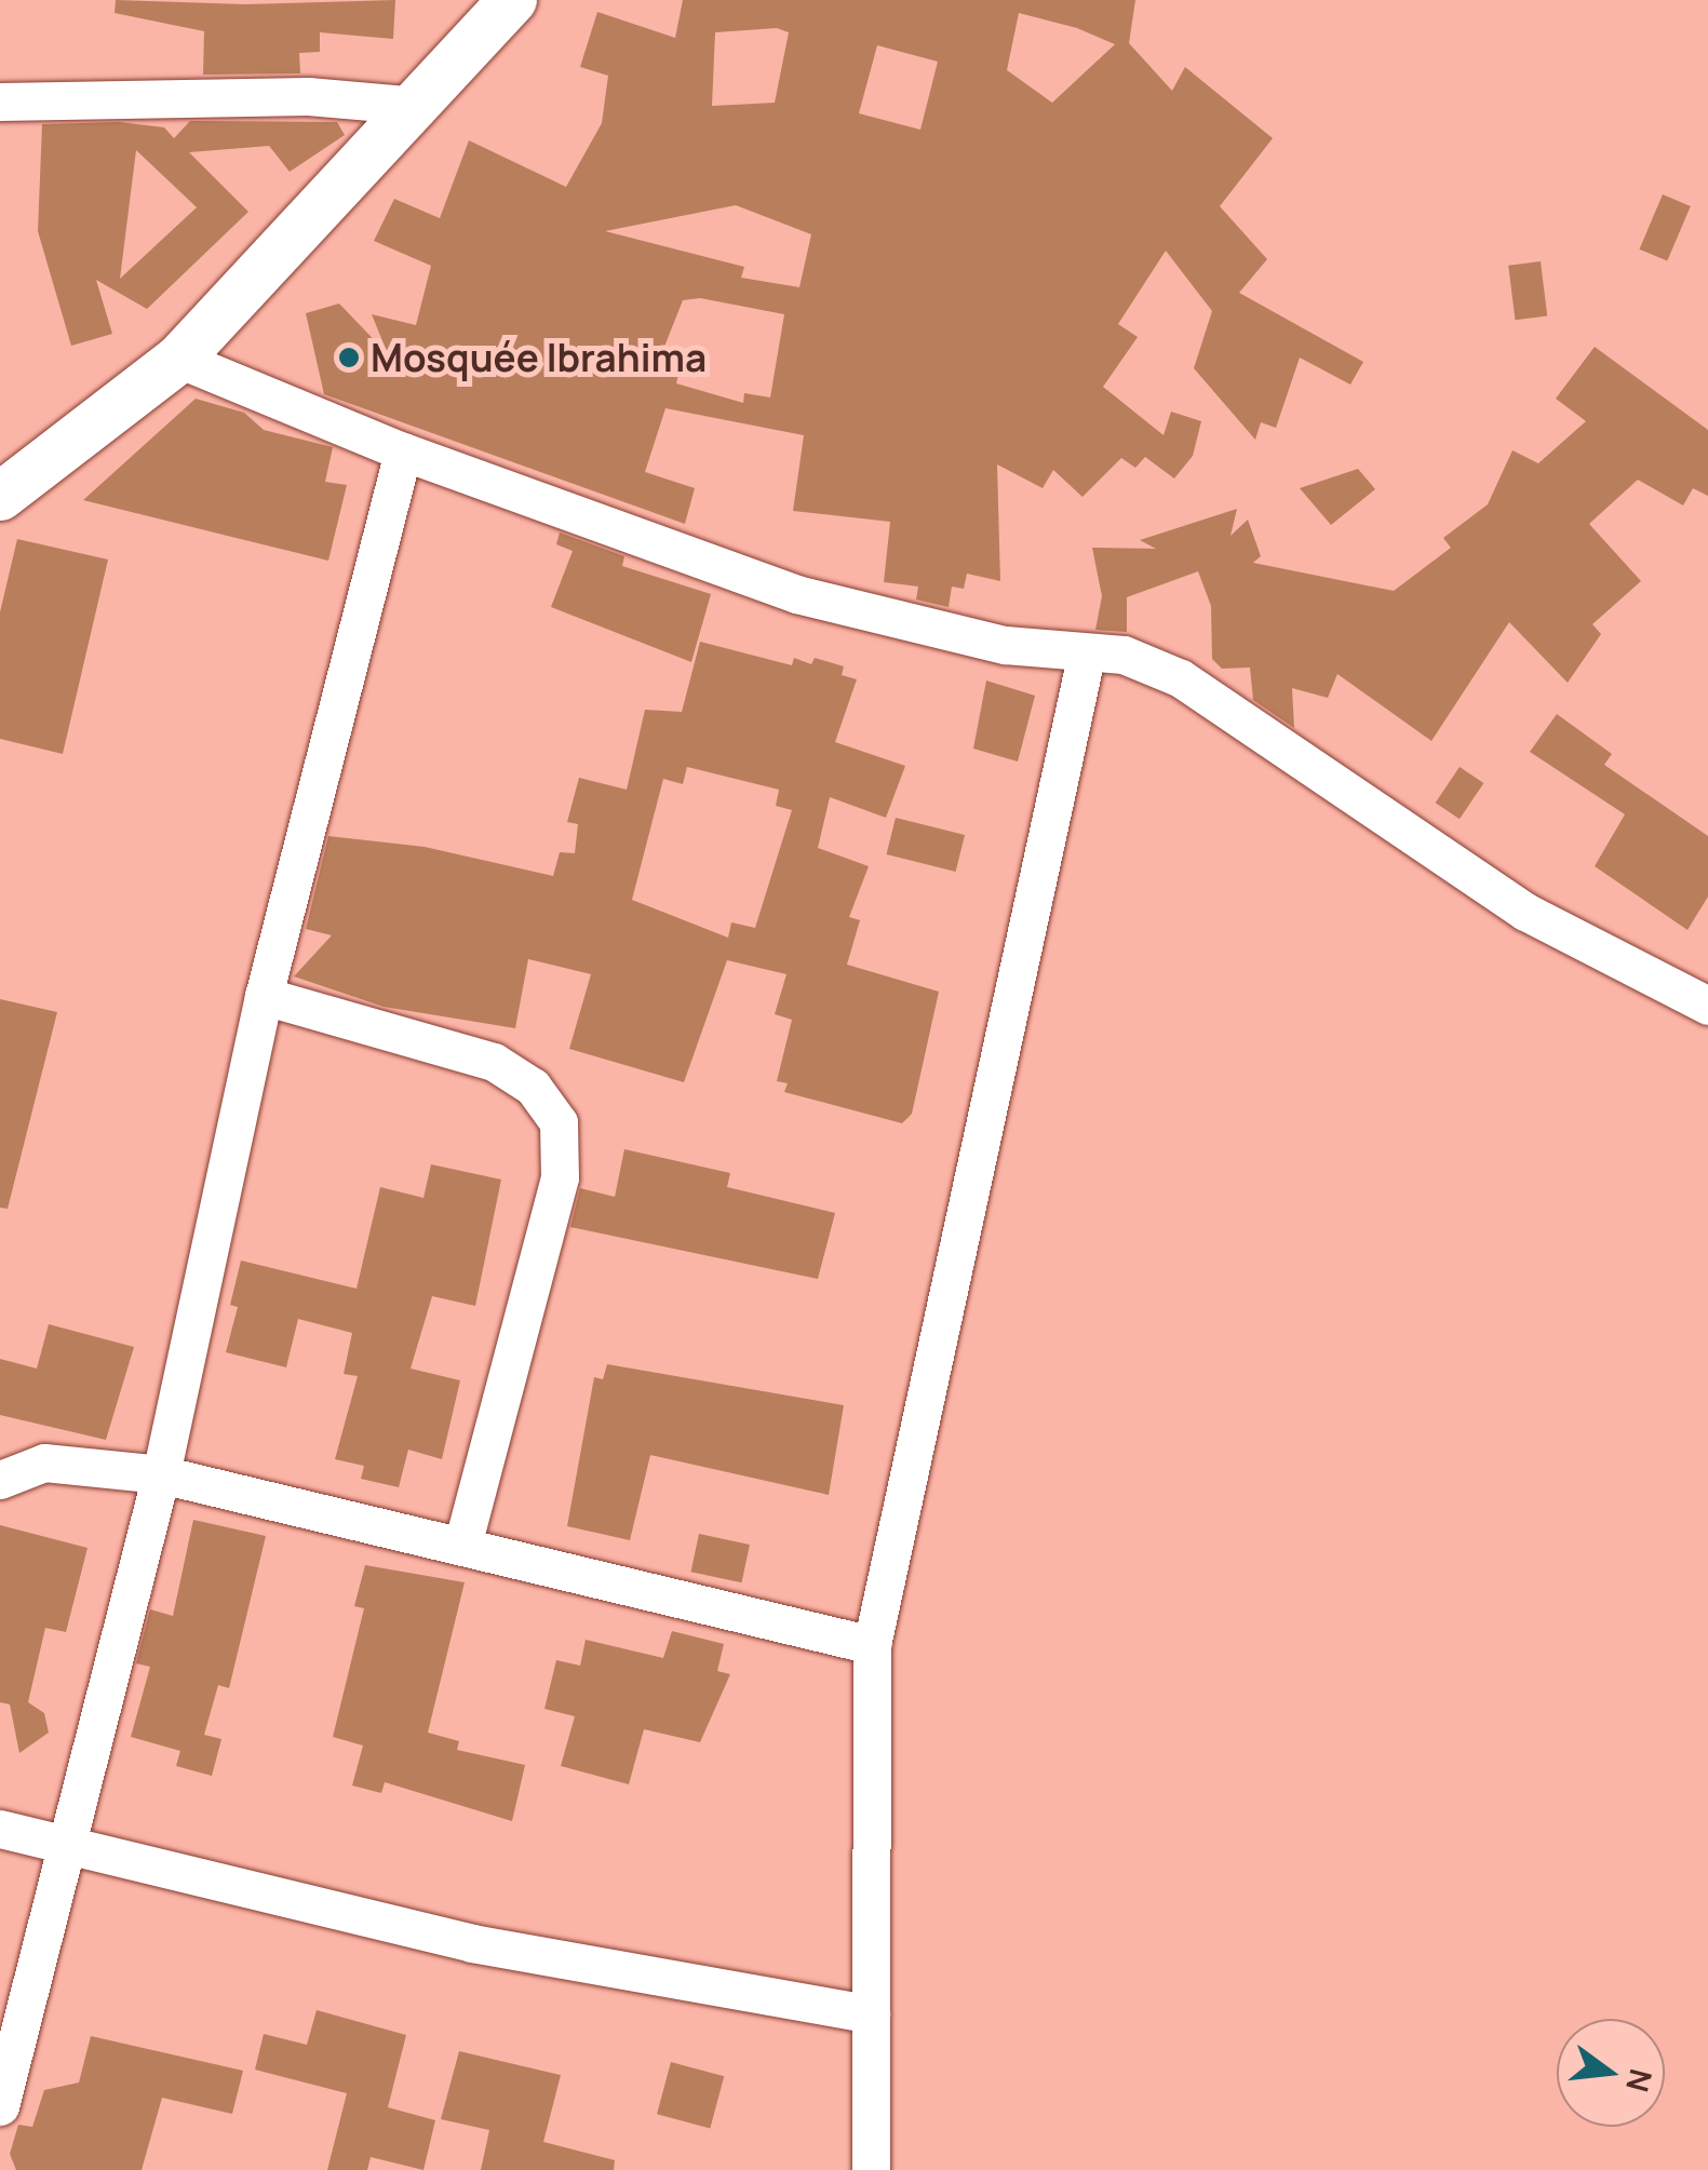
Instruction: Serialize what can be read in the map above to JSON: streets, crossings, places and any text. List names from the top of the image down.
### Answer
{
  "places": ["Mosquée Ibrahima"],
  "north": "right"
}
